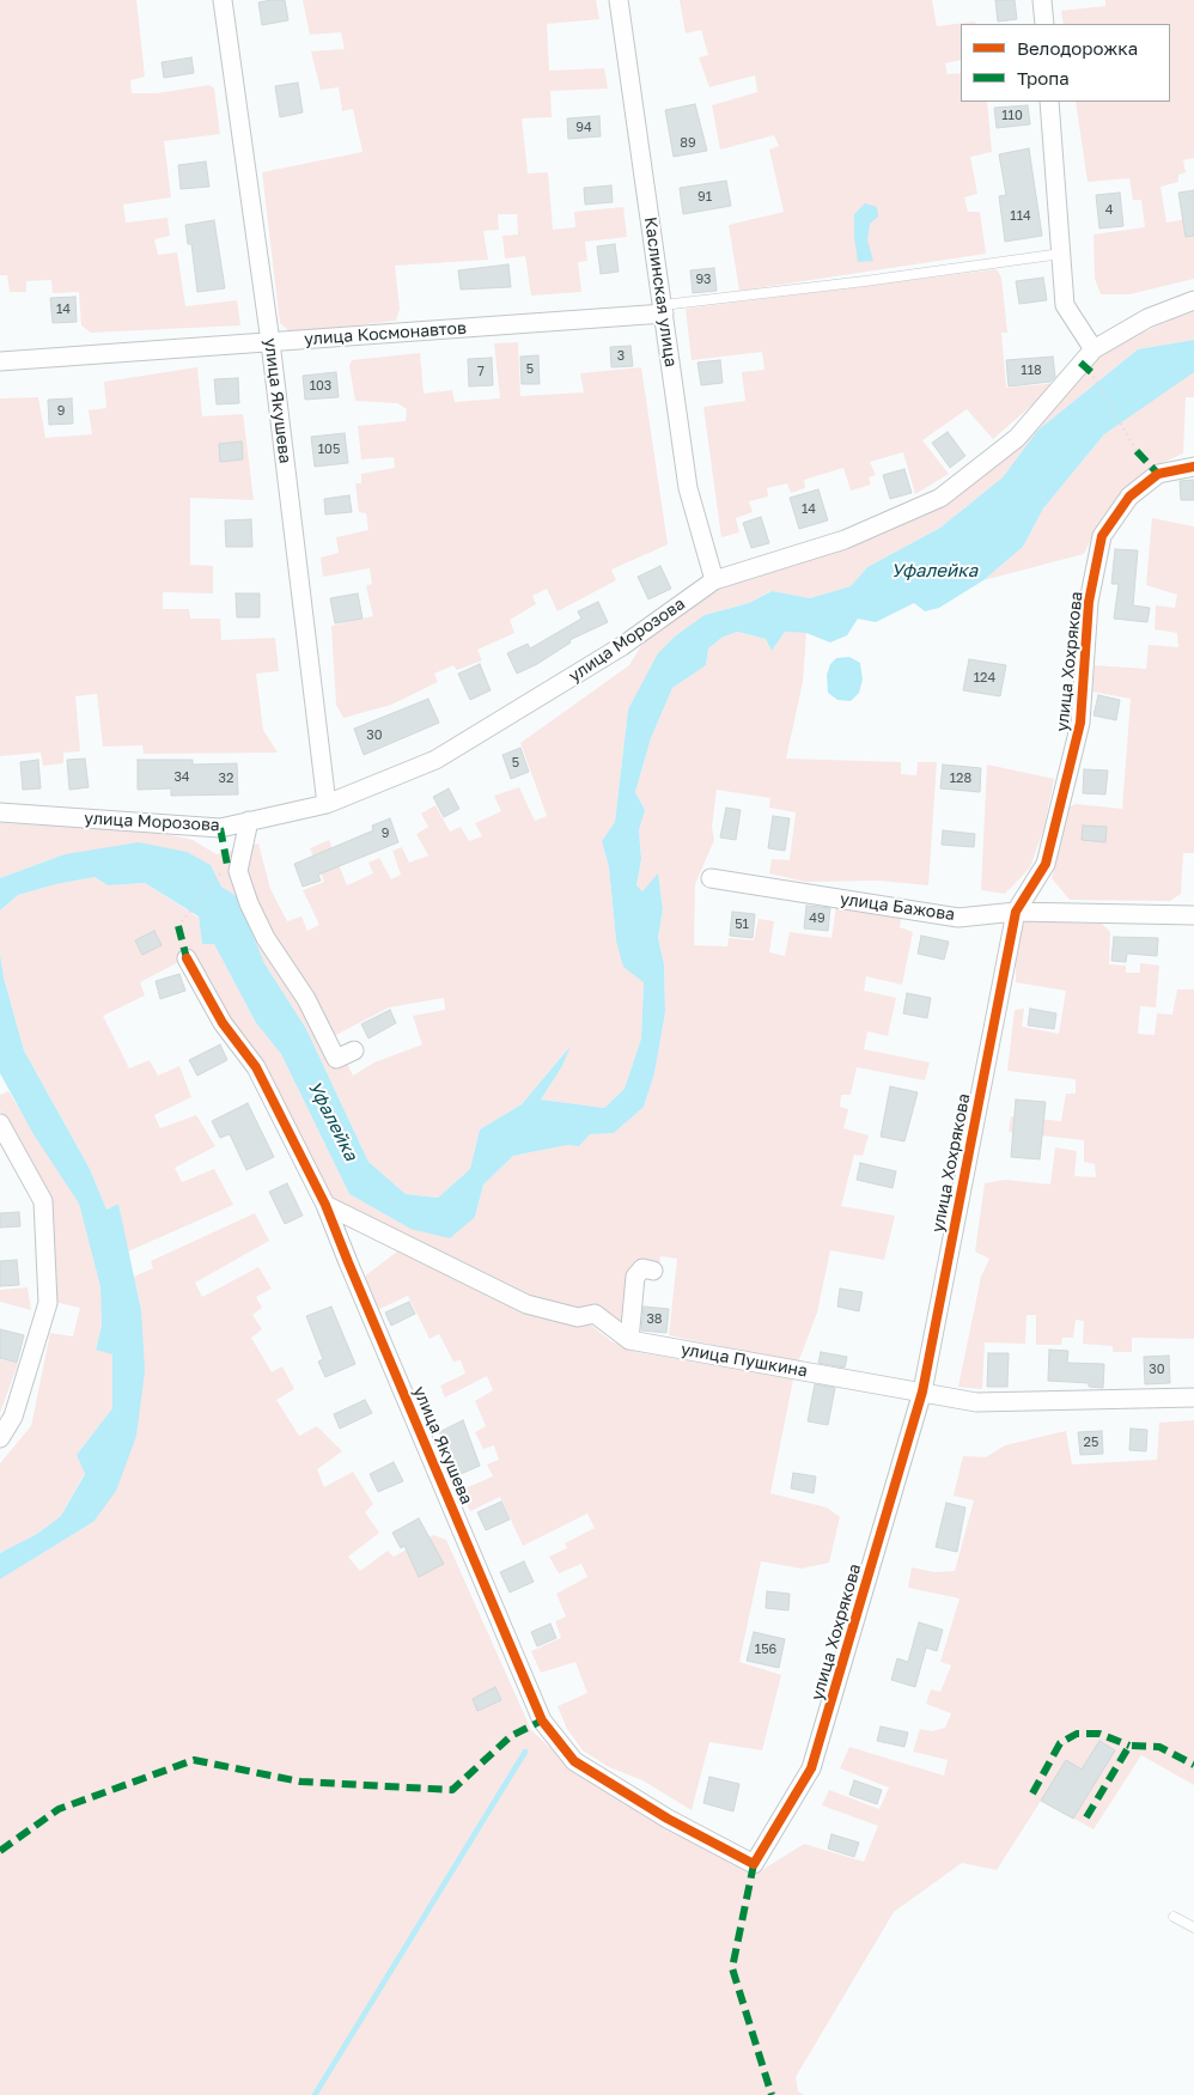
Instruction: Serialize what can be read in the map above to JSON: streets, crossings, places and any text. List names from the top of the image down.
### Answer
{
  "streets": {
    "street": [
      "Каслинская улица",
      "улица Космонавтов",
      "улица Якушева",
      "улица Морозова",
      "улица Хохрякова",
      "улица Бажова",
      "улица Пушкина"
    ]
  },
  "crossings": [
    ["Каслинская улица", "улица Космонавтов"],
    ["Каслинская улица", "улица Морозова"],
    ["улица Космонавтов", "улица Якушева"],
    ["улица Якушева", "улица Морозова"],
    ["улица Якушева", "улица Хохрякова"],
    ["улица Якушева", "улица Пушкина"],
    ["улица Хохрякова", "улица Бажова"],
    ["улица Хохрякова", "улица Пушкина"]
  ],
  "water": ["Уфалейка"],
  "house_numbers": [
    "110",
    "94",
    "89",
    "91",
    "4",
    "114",
    "93",
    "14",
    "3",
    "5",
    "118",
    "7",
    "103",
    "9",
    "105",
    "14",
    "124",
    "30",
    "5",
    "34",
    "32",
    "128",
    "9",
    "49",
    "51",
    "38",
    "30",
    "25",
    "156"
  ],
  "legend": ["Велодорожка", "Тропа"]
}
